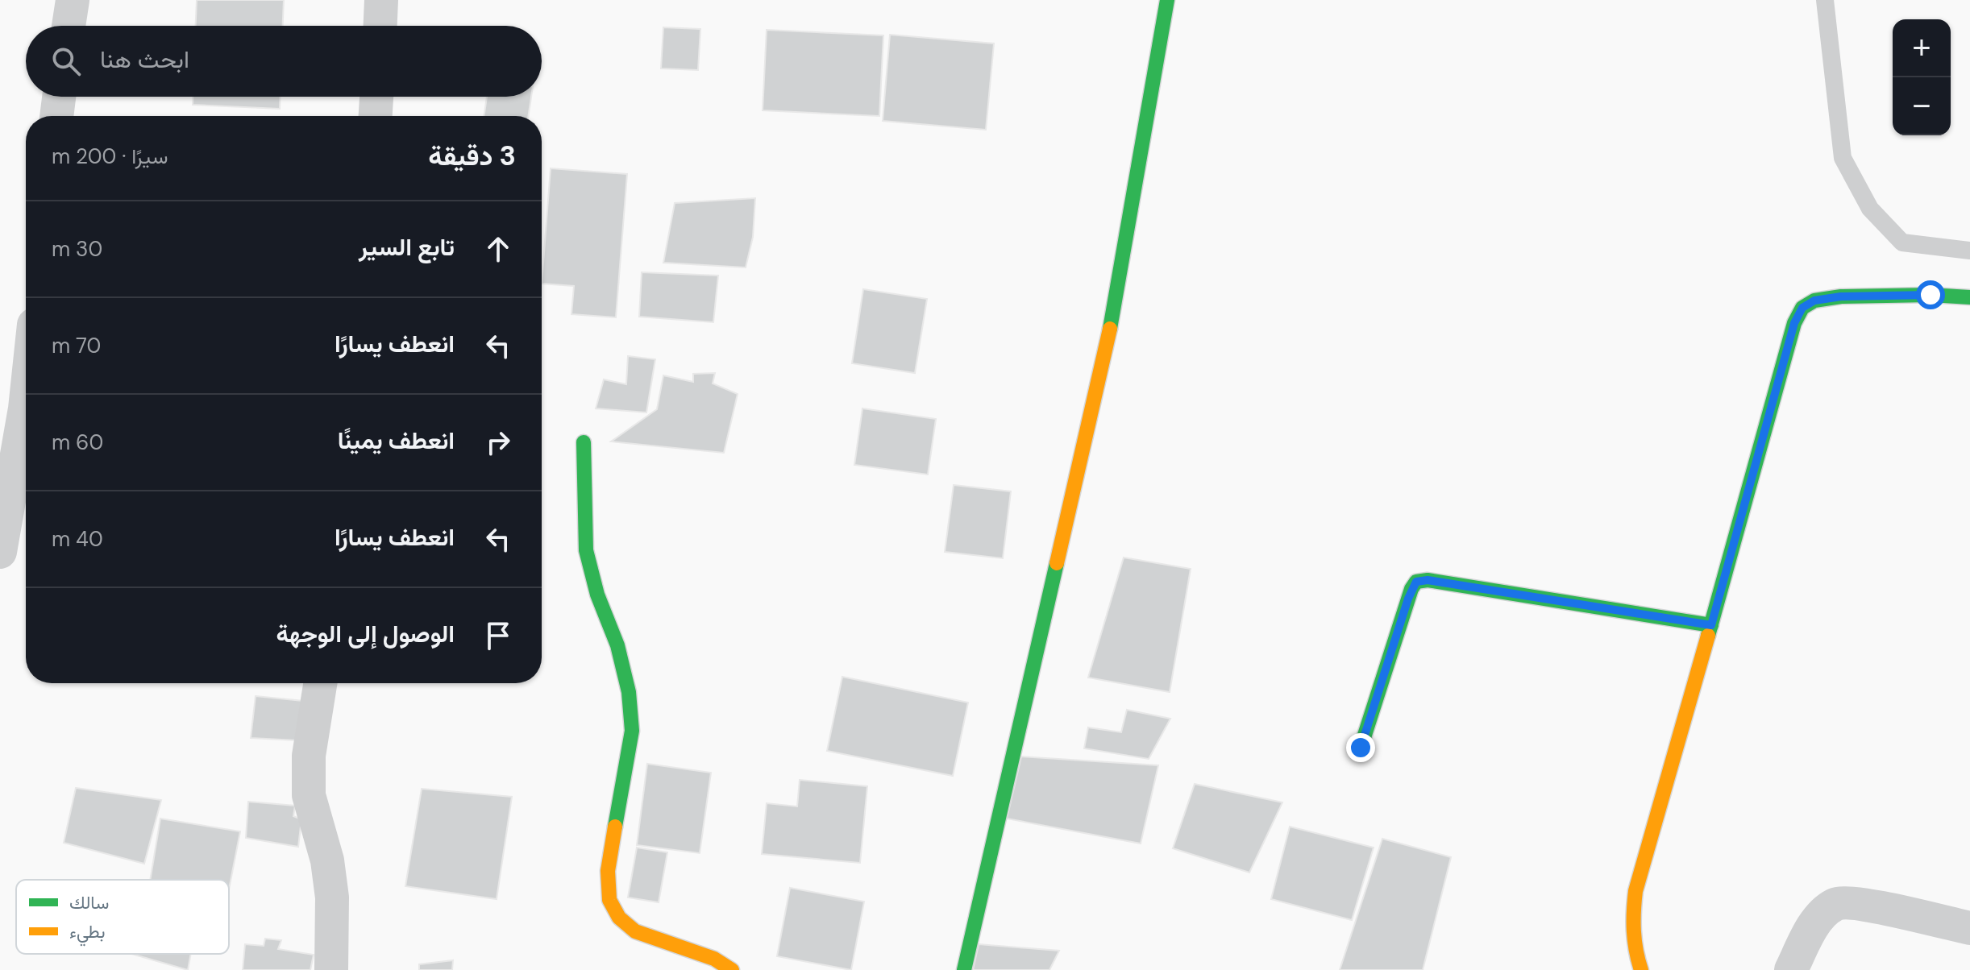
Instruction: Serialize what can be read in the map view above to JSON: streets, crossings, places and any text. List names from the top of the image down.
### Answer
{
  "legend": ["سالك", "بطيء"],
  "page": {
    "map_buttons": ["+", "−"],
    "search": "ابحث هنا",
    "heading": ["3 دقيقة", "سيرًا · 200 m"],
    "list": [
      ["تابع السير", "30 m"],
      ["انعطف يسارًا", "70 m"],
      ["انعطف يمينًا", "60 m"],
      ["انعطف يسارًا", "40 m"],
      "الوصول إلى الوجهة"
    ]
  }
}
